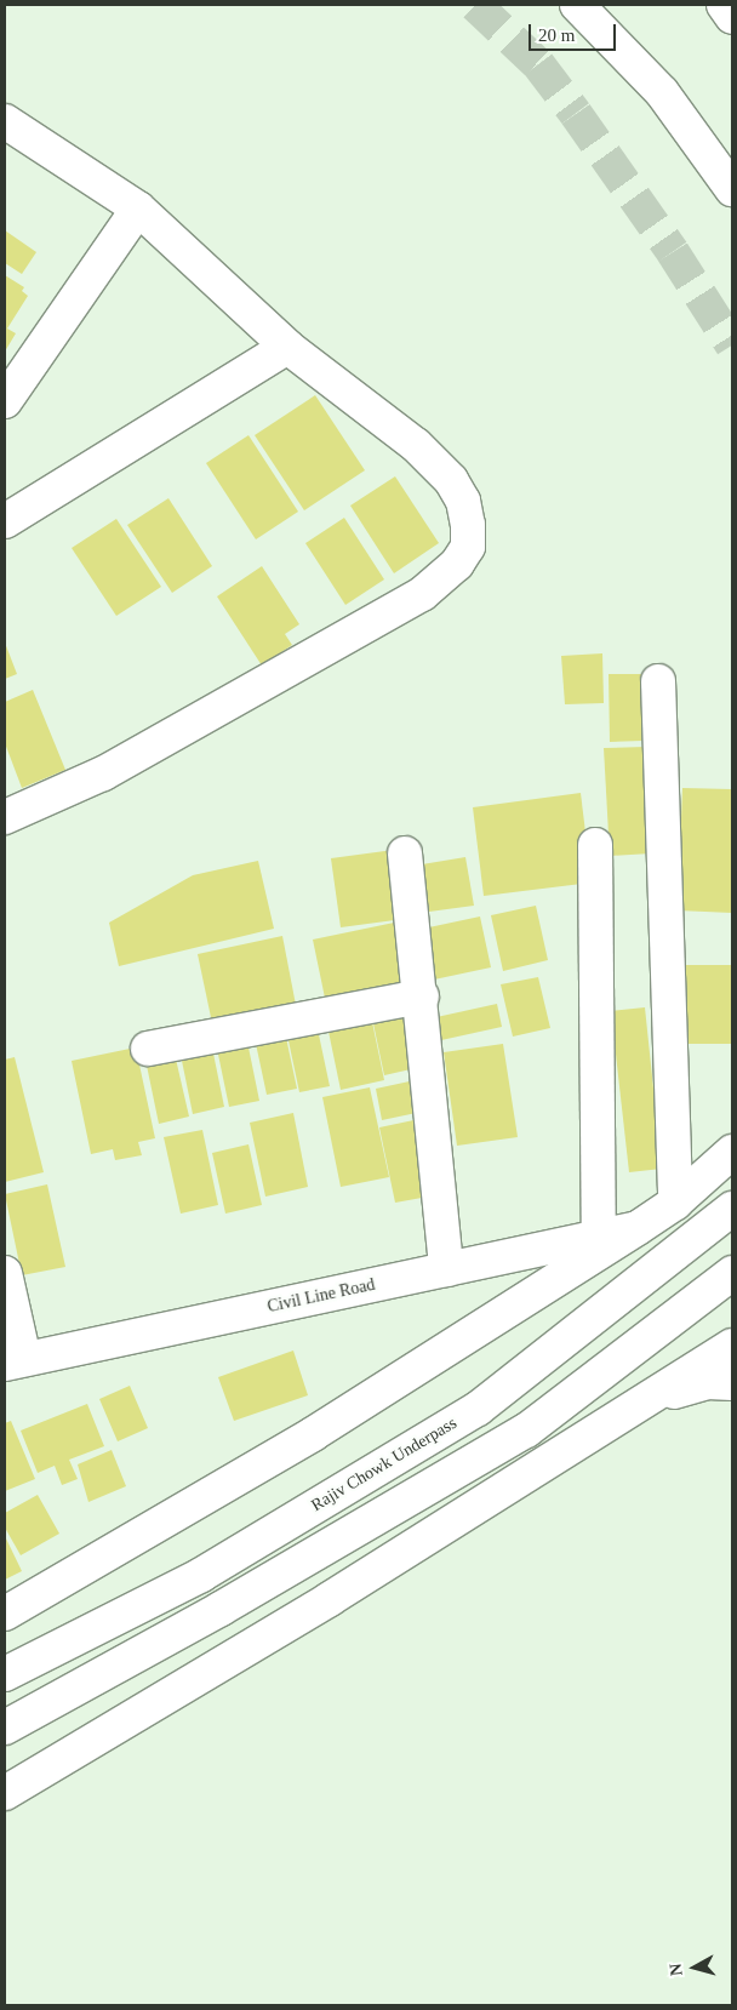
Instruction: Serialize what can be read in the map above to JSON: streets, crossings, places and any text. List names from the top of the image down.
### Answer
{
  "streets": {
    "main road": ["Civil Line Road", "Rajiv Chowk Underpass"]
  },
  "scale_bar": "20 m",
  "north": "left"
}
